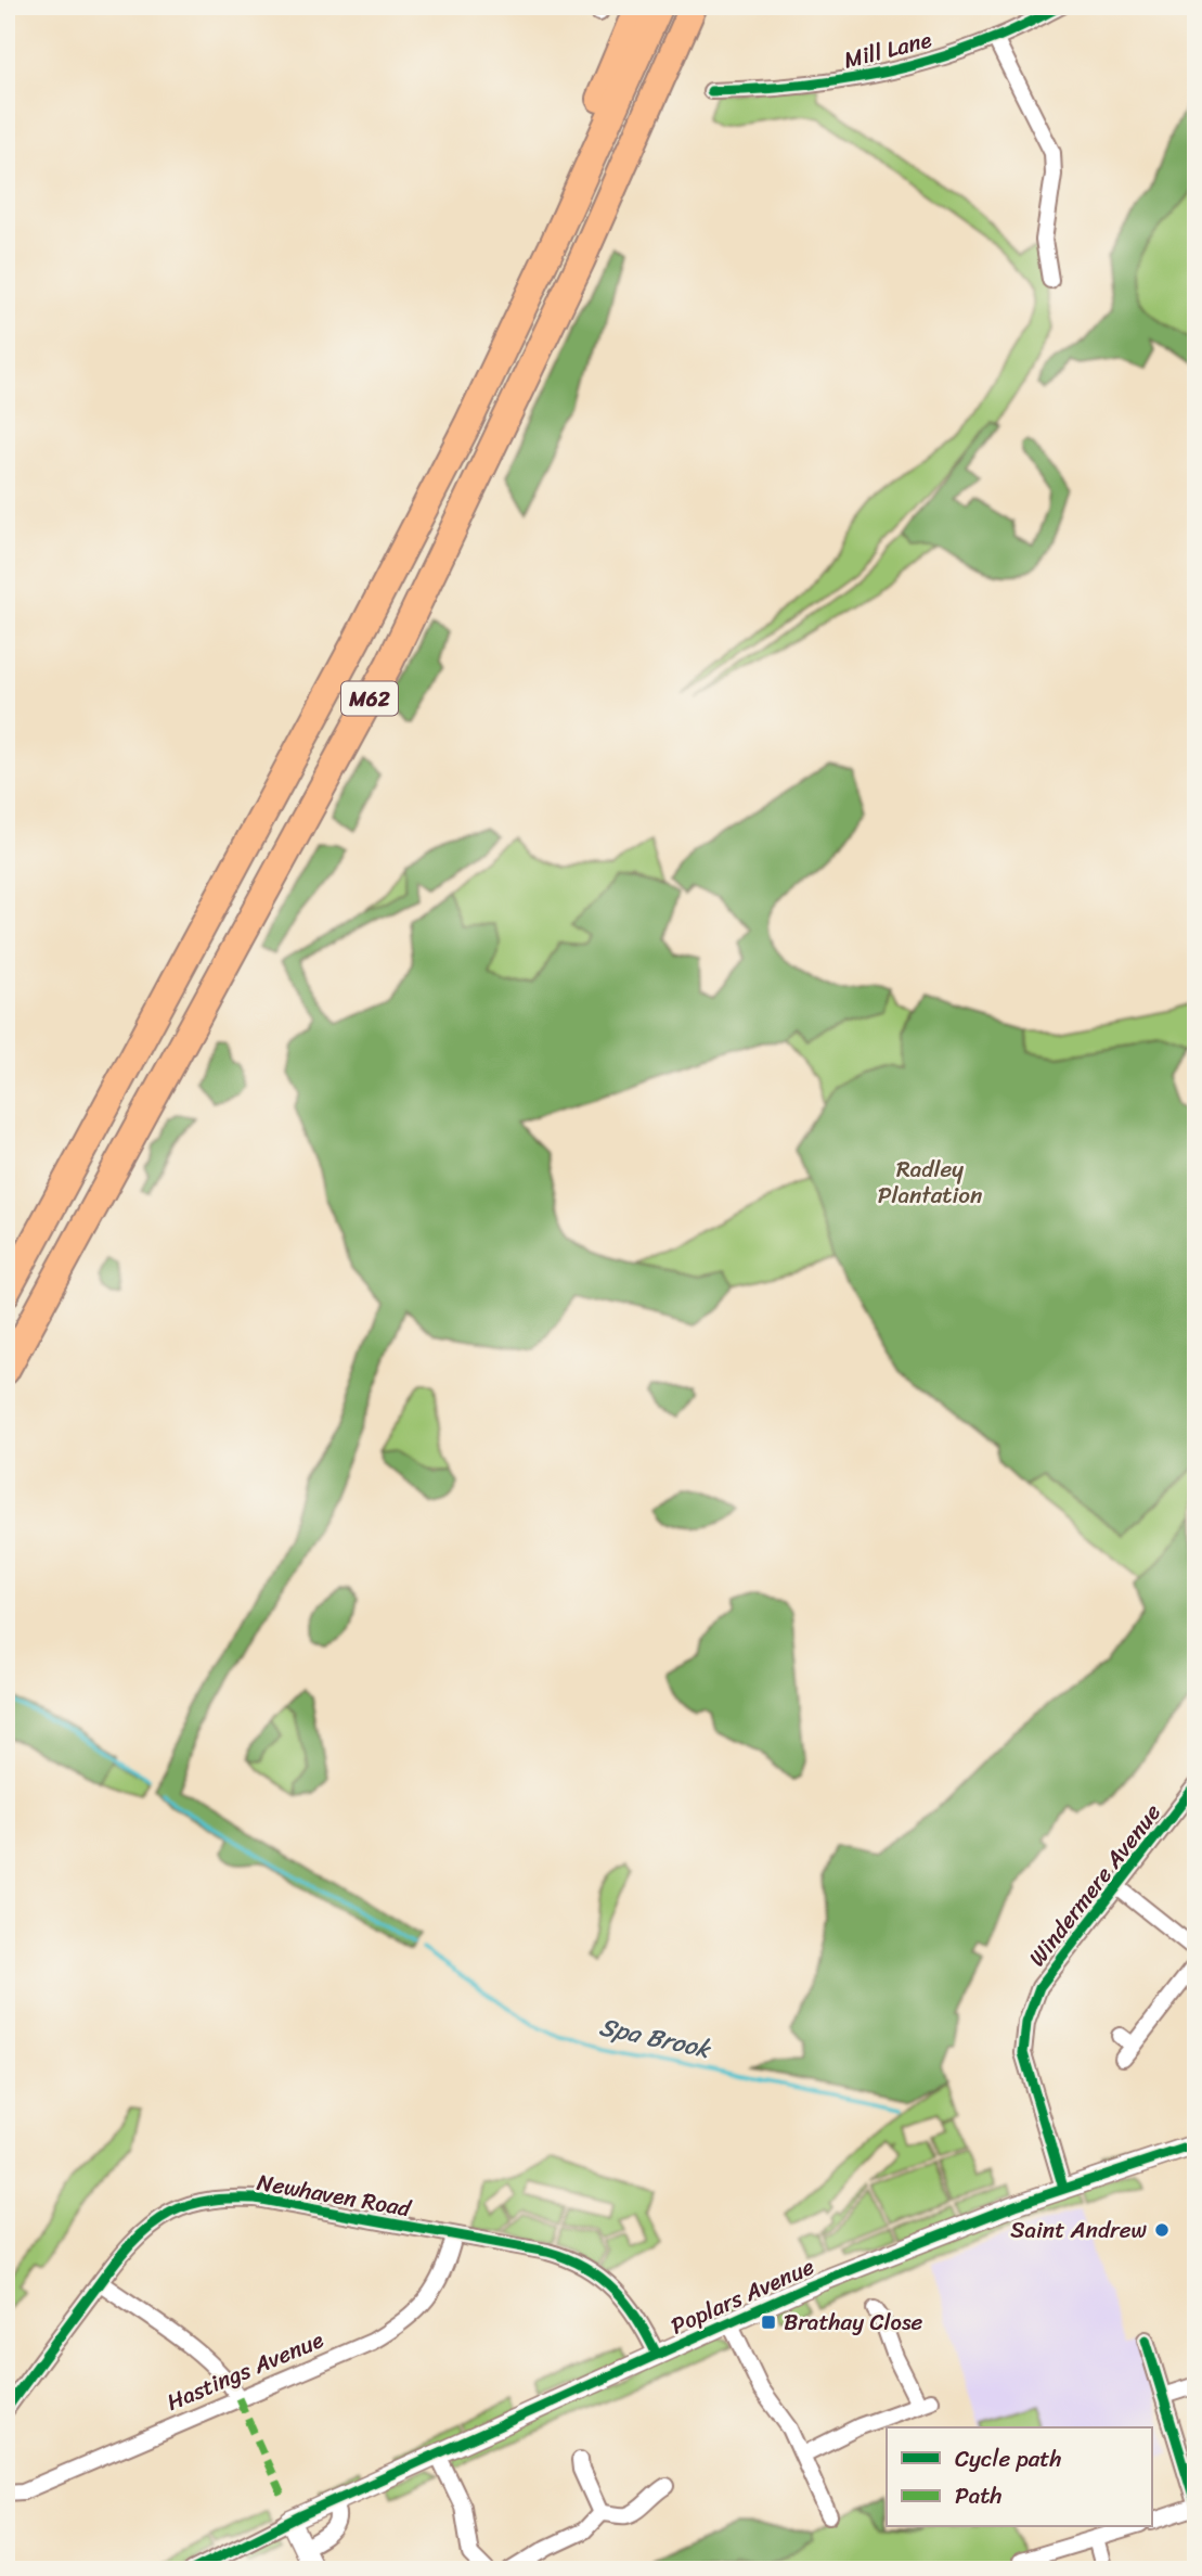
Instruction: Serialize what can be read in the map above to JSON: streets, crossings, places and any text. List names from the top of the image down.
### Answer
{
  "streets": {
    "highway": ["M62"],
    "street": [
      "Mill Lane",
      "Windermere Avenue",
      "Newhaven Road",
      "Poplars Avenue",
      "Hastings Avenue"
    ]
  },
  "crossings": [
    ["Windermere Avenue", "Poplars Avenue"],
    ["Newhaven Road", "Poplars Avenue"],
    ["Newhaven Road", "Hastings Avenue"]
  ],
  "water": ["Spa Brook"],
  "parks": ["Radley Plantation"],
  "places": {
    "other": ["Saint Andrew"],
    "transit": ["Brathay Close"]
  },
  "legend": ["Cycle path", "Path"]
}
